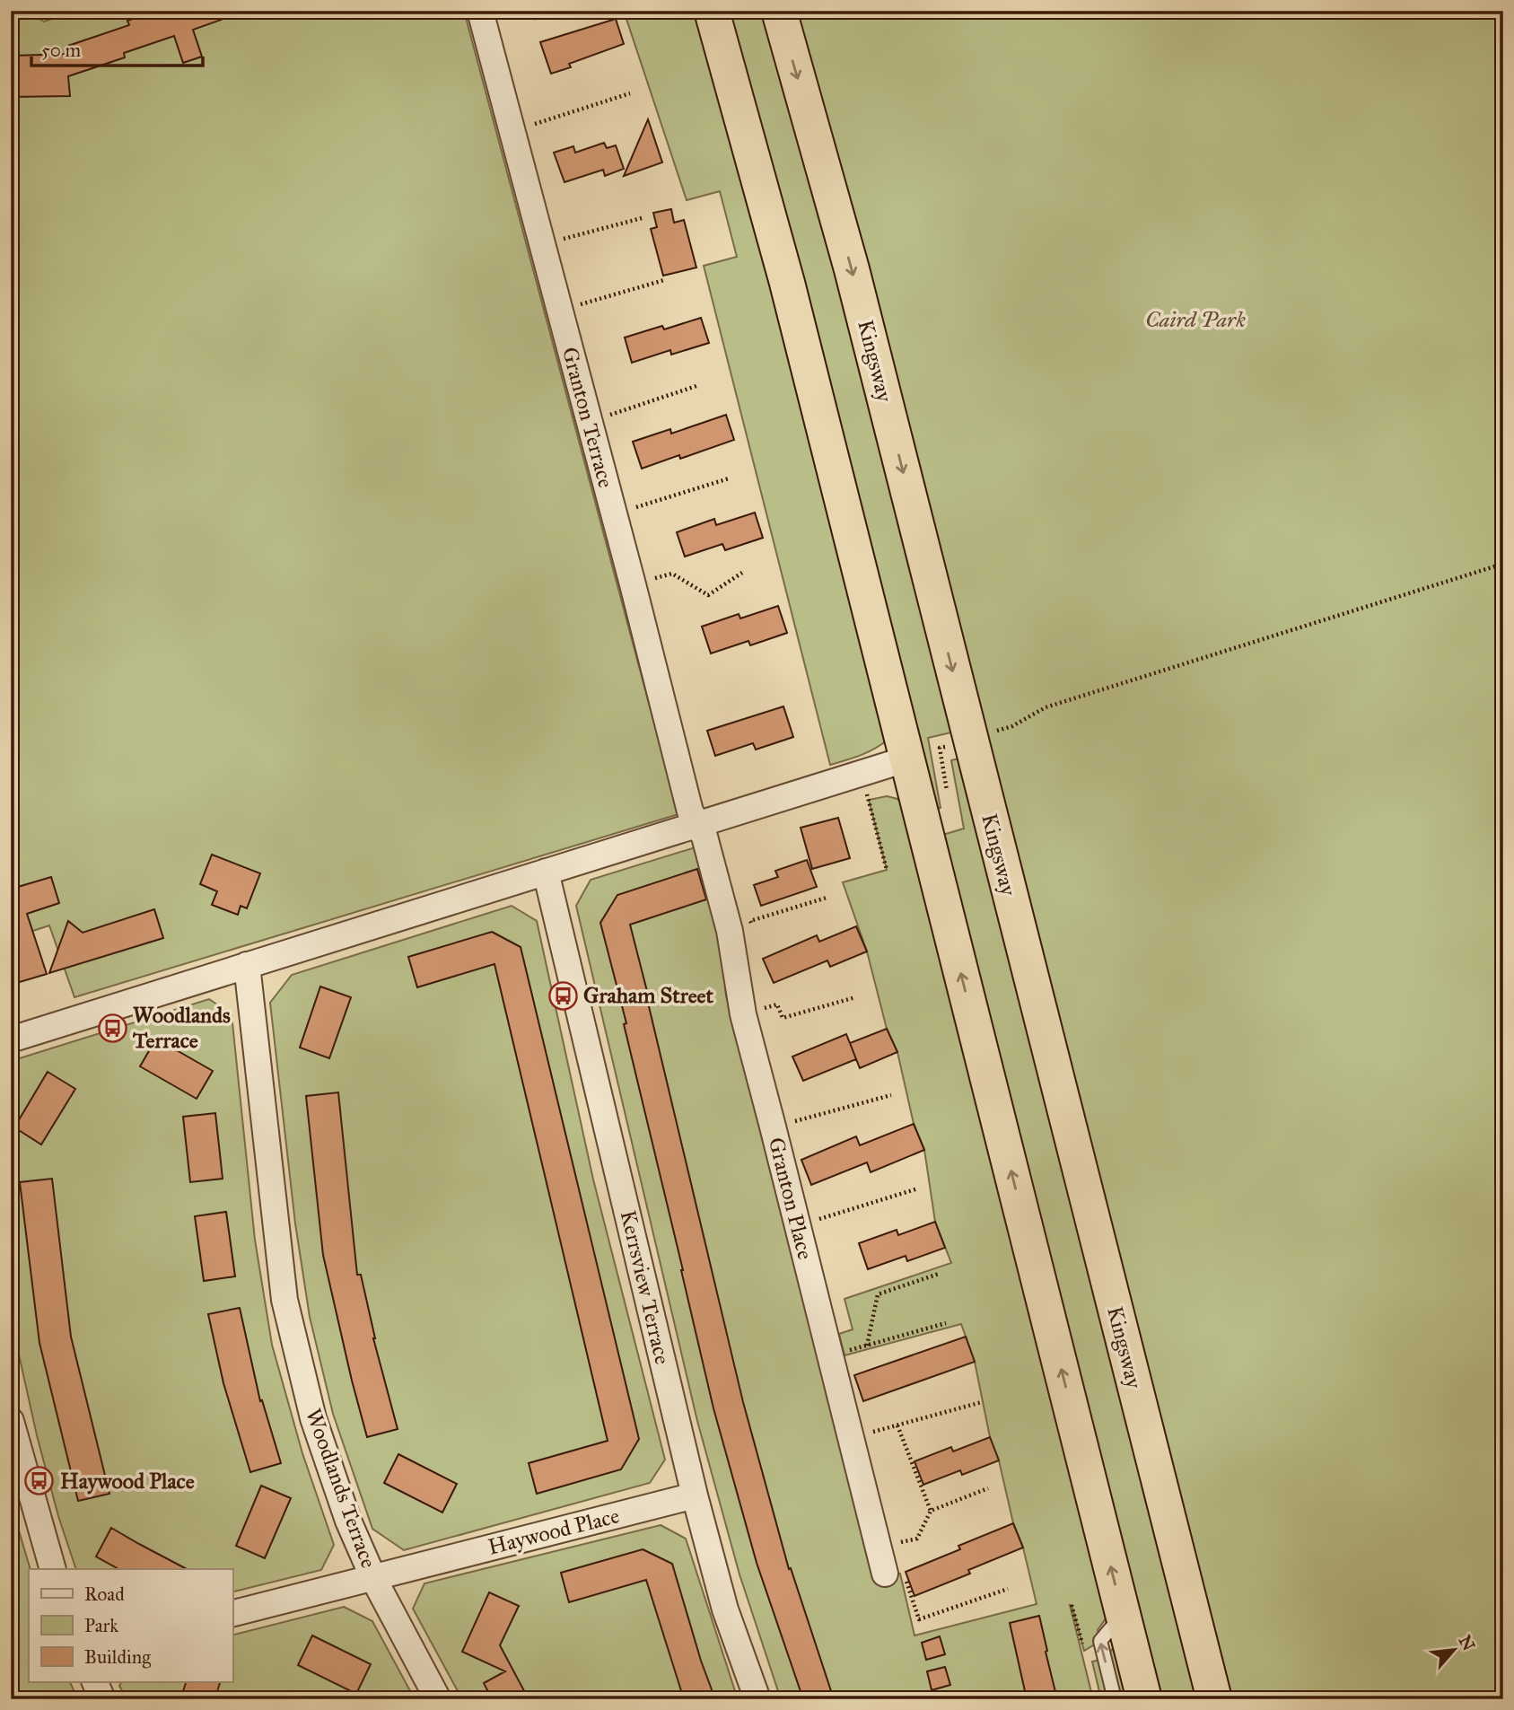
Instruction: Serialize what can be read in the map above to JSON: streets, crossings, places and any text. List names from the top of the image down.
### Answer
{
  "streets": {
    "highway": ["Kingsway"],
    "street": [
      "Granton Terrace",
      "Granton Place",
      "Kerrsview Terrace",
      "Woodlands Terrace",
      "Haywood Place"
    ]
  },
  "crossings": [
    ["Granton Terrace", "Granton Place"],
    ["Kerrsview Terrace", "Haywood Place"],
    ["Woodlands Terrace", "Haywood Place"]
  ],
  "parks": ["Caird Park"],
  "places": {
    "bus stop": ["Graham Street", "Woodlands Terrace", "Haywood Place"]
  },
  "legend": ["Road", "Park", "Building"],
  "scale_bar": "50 m",
  "north": "top right"
}
